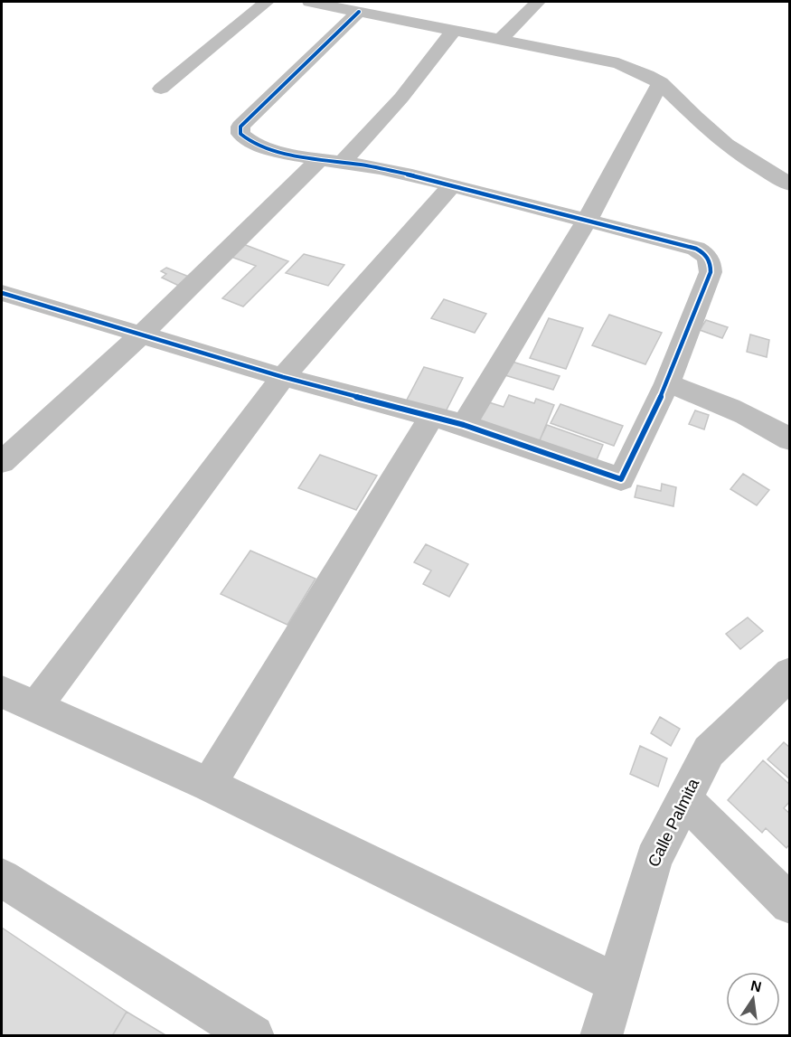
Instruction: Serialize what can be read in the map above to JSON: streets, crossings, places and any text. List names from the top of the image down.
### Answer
{
  "streets": {
    "street": ["Calle Palmita"]
  },
  "north": "top"
}
